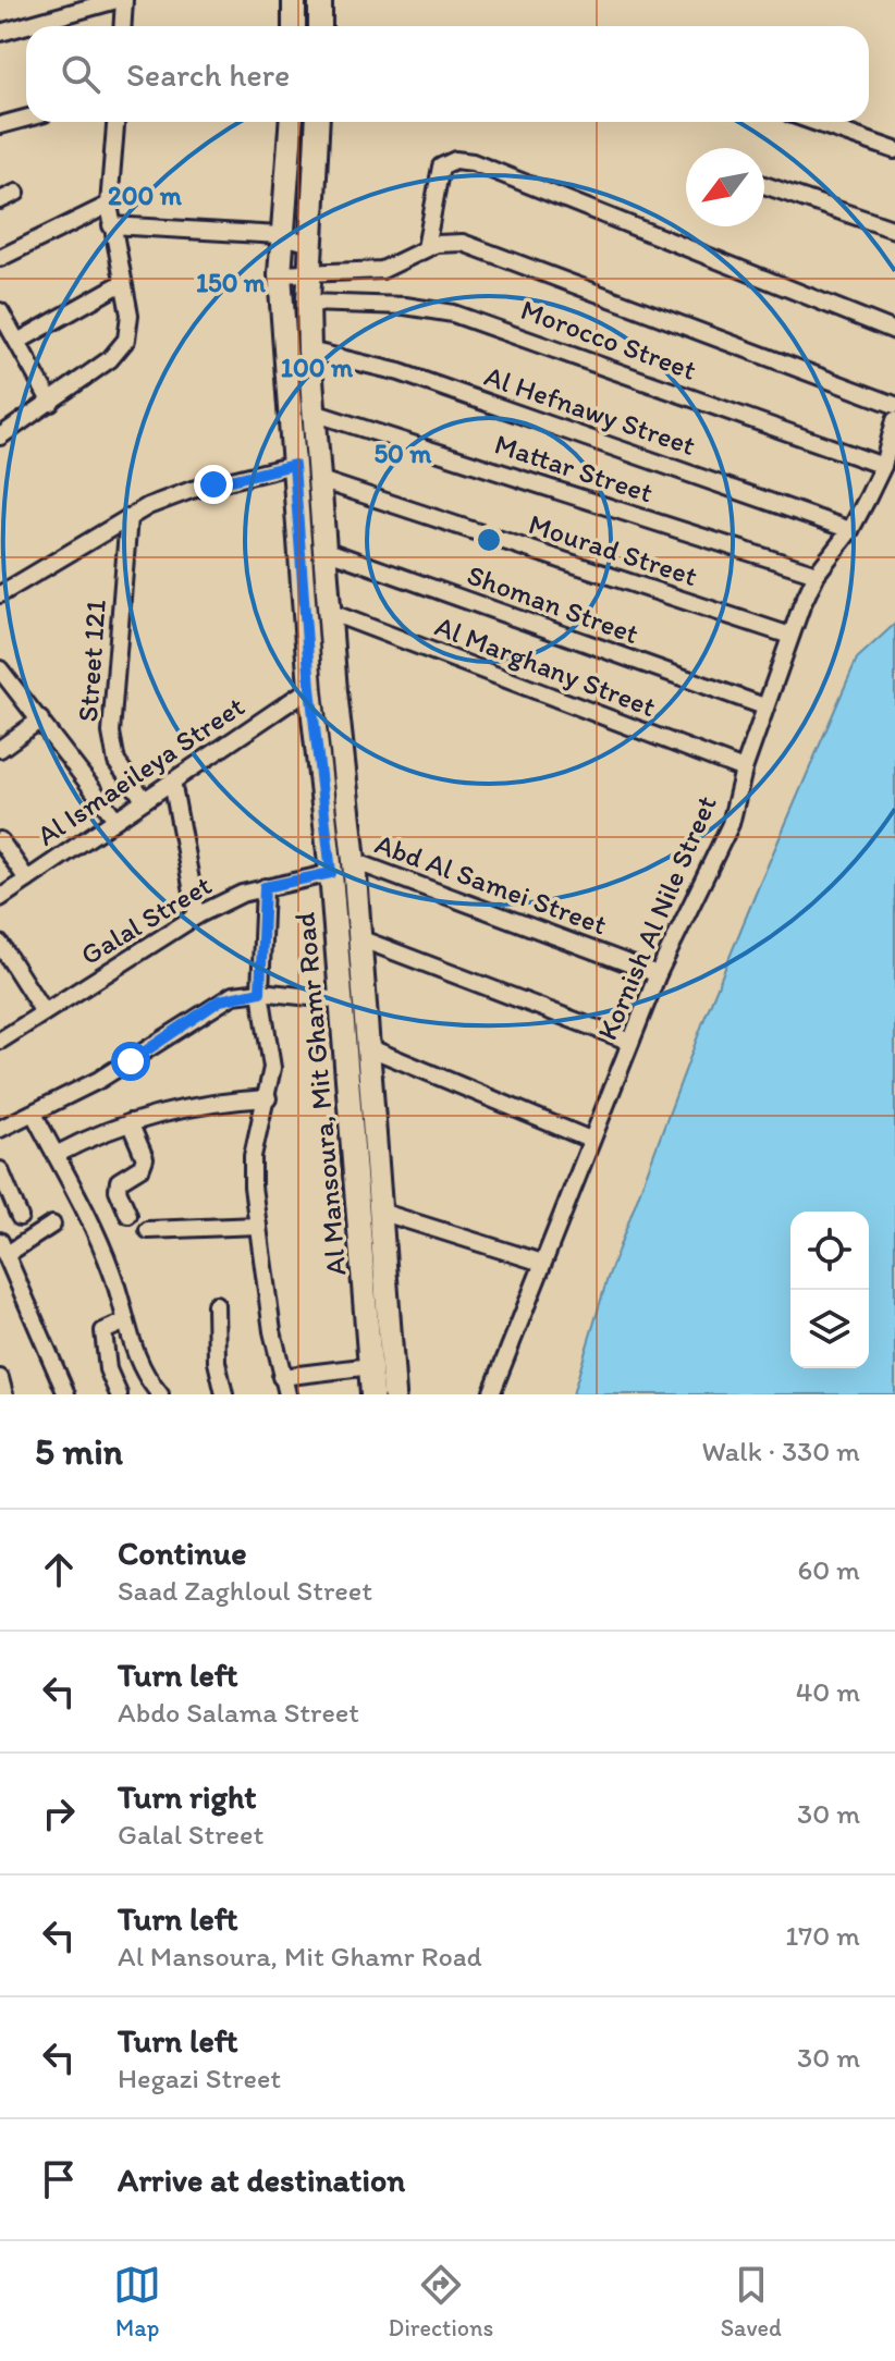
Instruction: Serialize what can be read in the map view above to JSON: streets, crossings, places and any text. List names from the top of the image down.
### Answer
{
  "streets": {
    "main road": ["Al Mansoura, Mit Ghamr Road"],
    "street": [
      "Morocco Street",
      "Al Hefnawy Street",
      "Mattar Street",
      "Mourad Street",
      "Shoman Street",
      "Street 121",
      "Al Marghany Street",
      "Al Ismaeileya Street",
      "Abd Al Samei Street",
      "Kornish Al Nile Street",
      "Galal Street"
    ]
  },
  "crossings": [
    ["Morocco Street", "Kornish Al Nile Street"],
    ["Morocco Street", "Al Mansoura, Mit Ghamr Road"],
    ["Al Hefnawy Street", "Kornish Al Nile Street"],
    ["Al Hefnawy Street", "Al Mansoura, Mit Ghamr Road"],
    ["Mattar Street", "Kornish Al Nile Street"],
    ["Mattar Street", "Al Mansoura, Mit Ghamr Road"],
    ["Mourad Street", "Kornish Al Nile Street"],
    ["Mourad Street", "Al Mansoura, Mit Ghamr Road"],
    ["Shoman Street", "Kornish Al Nile Street"],
    ["Shoman Street", "Al Mansoura, Mit Ghamr Road"],
    ["Street 121", "Al Ismaeileya Street"],
    ["Al Marghany Street", "Kornish Al Nile Street"],
    ["Al Marghany Street", "Al Mansoura, Mit Ghamr Road"],
    ["Al Ismaeileya Street", "Al Mansoura, Mit Ghamr Road"],
    ["Abd Al Samei Street", "Kornish Al Nile Street"],
    ["Abd Al Samei Street", "Al Mansoura, Mit Ghamr Road"],
    ["Galal Street", "Al Mansoura, Mit Ghamr Road"]
  ],
  "north": "bottom left",
  "page": {
    "search": "Search here",
    "heading": ["5 min", "Walk · 330 m"],
    "list": [
      ["Continue", "Saad Zaghloul Street", "60 m"],
      ["Turn left", "Abdo Salama Street", "40 m"],
      ["Turn right", "Galal Street", "30 m"],
      ["Turn left", "Al Mansoura, Mit Ghamr Road", "170 m"],
      ["Turn left", "Hegazi Street", "30 m"],
      "Arrive at destination"
    ],
    "nav": ["Map", "Directions", "Saved"]
  },
  "rings": [
    "200 m",
    "150 m",
    "100 m",
    "50 m"
  ]
}
